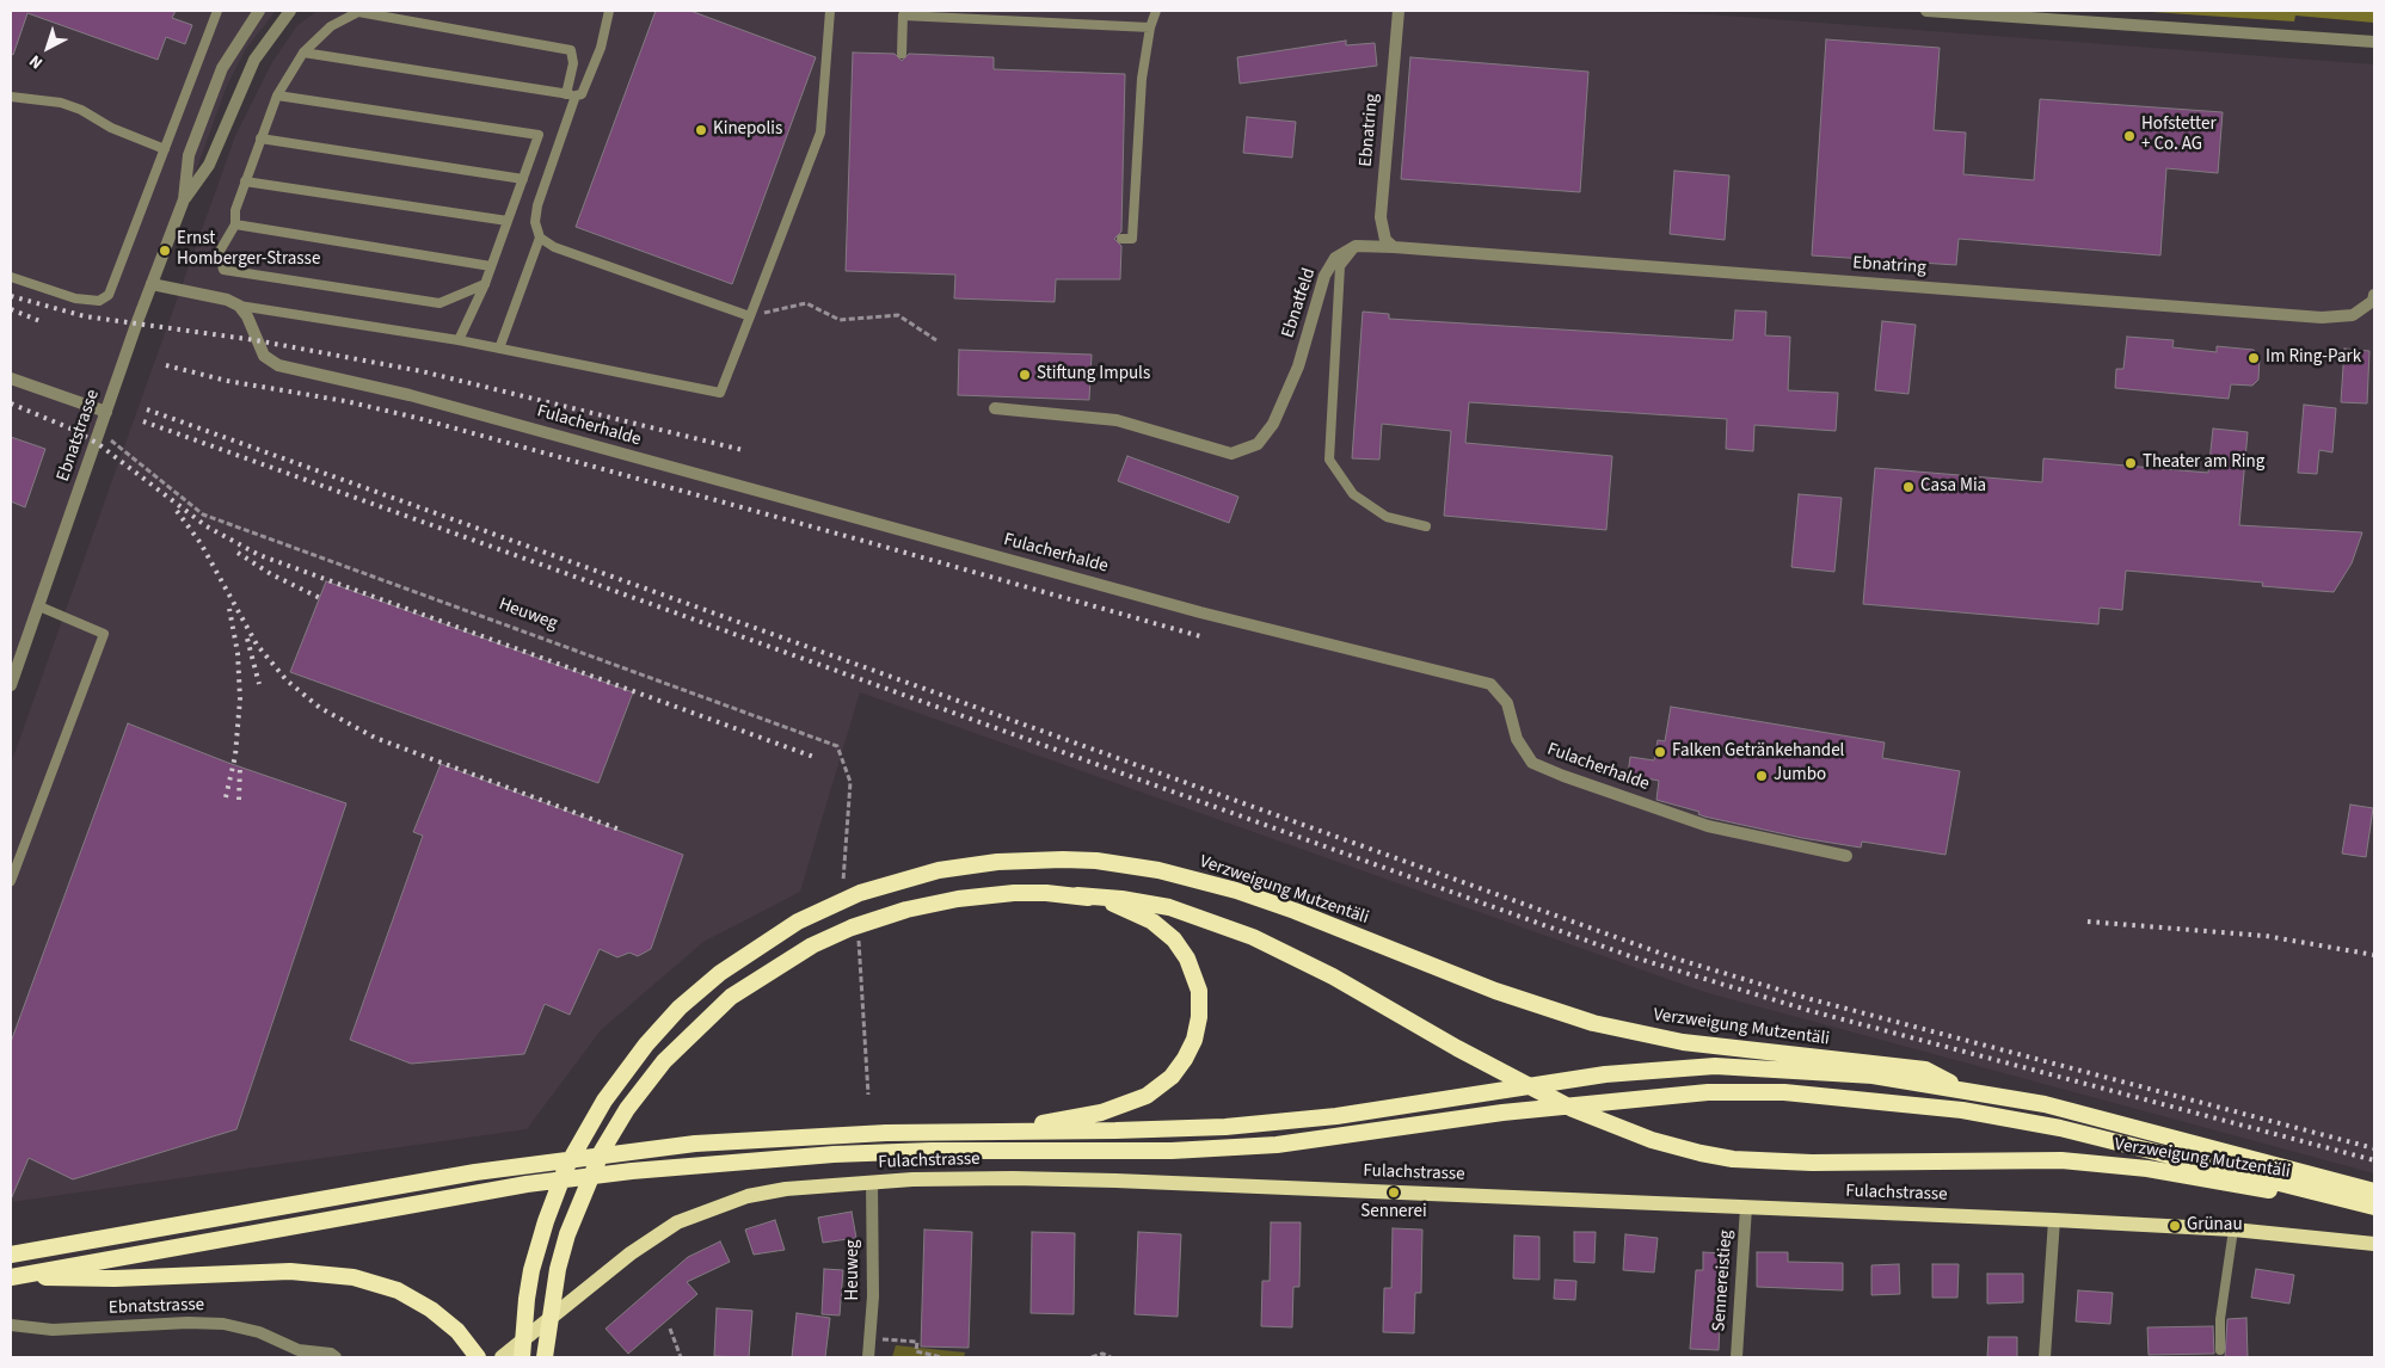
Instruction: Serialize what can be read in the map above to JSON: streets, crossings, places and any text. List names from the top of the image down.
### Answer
{
  "streets": {
    "highway": ["Verzweigung Mutzentäli"],
    "main road": ["Fulachstrasse"],
    "street": [
      "Ebnatring",
      "Ebnatfeld",
      "Fulacherhalde",
      "Ebnatstrasse",
      "Heuweg",
      "Sennereistieg"
    ]
  },
  "crossings": [
    ["Ebnatring", "Ebnatfeld"],
    ["Ebnatstrasse", "Heuweg"],
    ["Heuweg", "Fulachstrasse"],
    ["Fulachstrasse", "Sennereistieg"]
  ],
  "places": [
    "Kinepolis",
    "Hofstetter + Co. AG",
    "Ernst Homberger-Strasse",
    "Im Ring-Park",
    "Stiftung Impuls",
    "Theater am Ring",
    "Casa Mia",
    "Falken Getränkehandel",
    "Jumbo",
    "Sennerei",
    "Grünau"
  ],
  "north": "bottom left"
}
